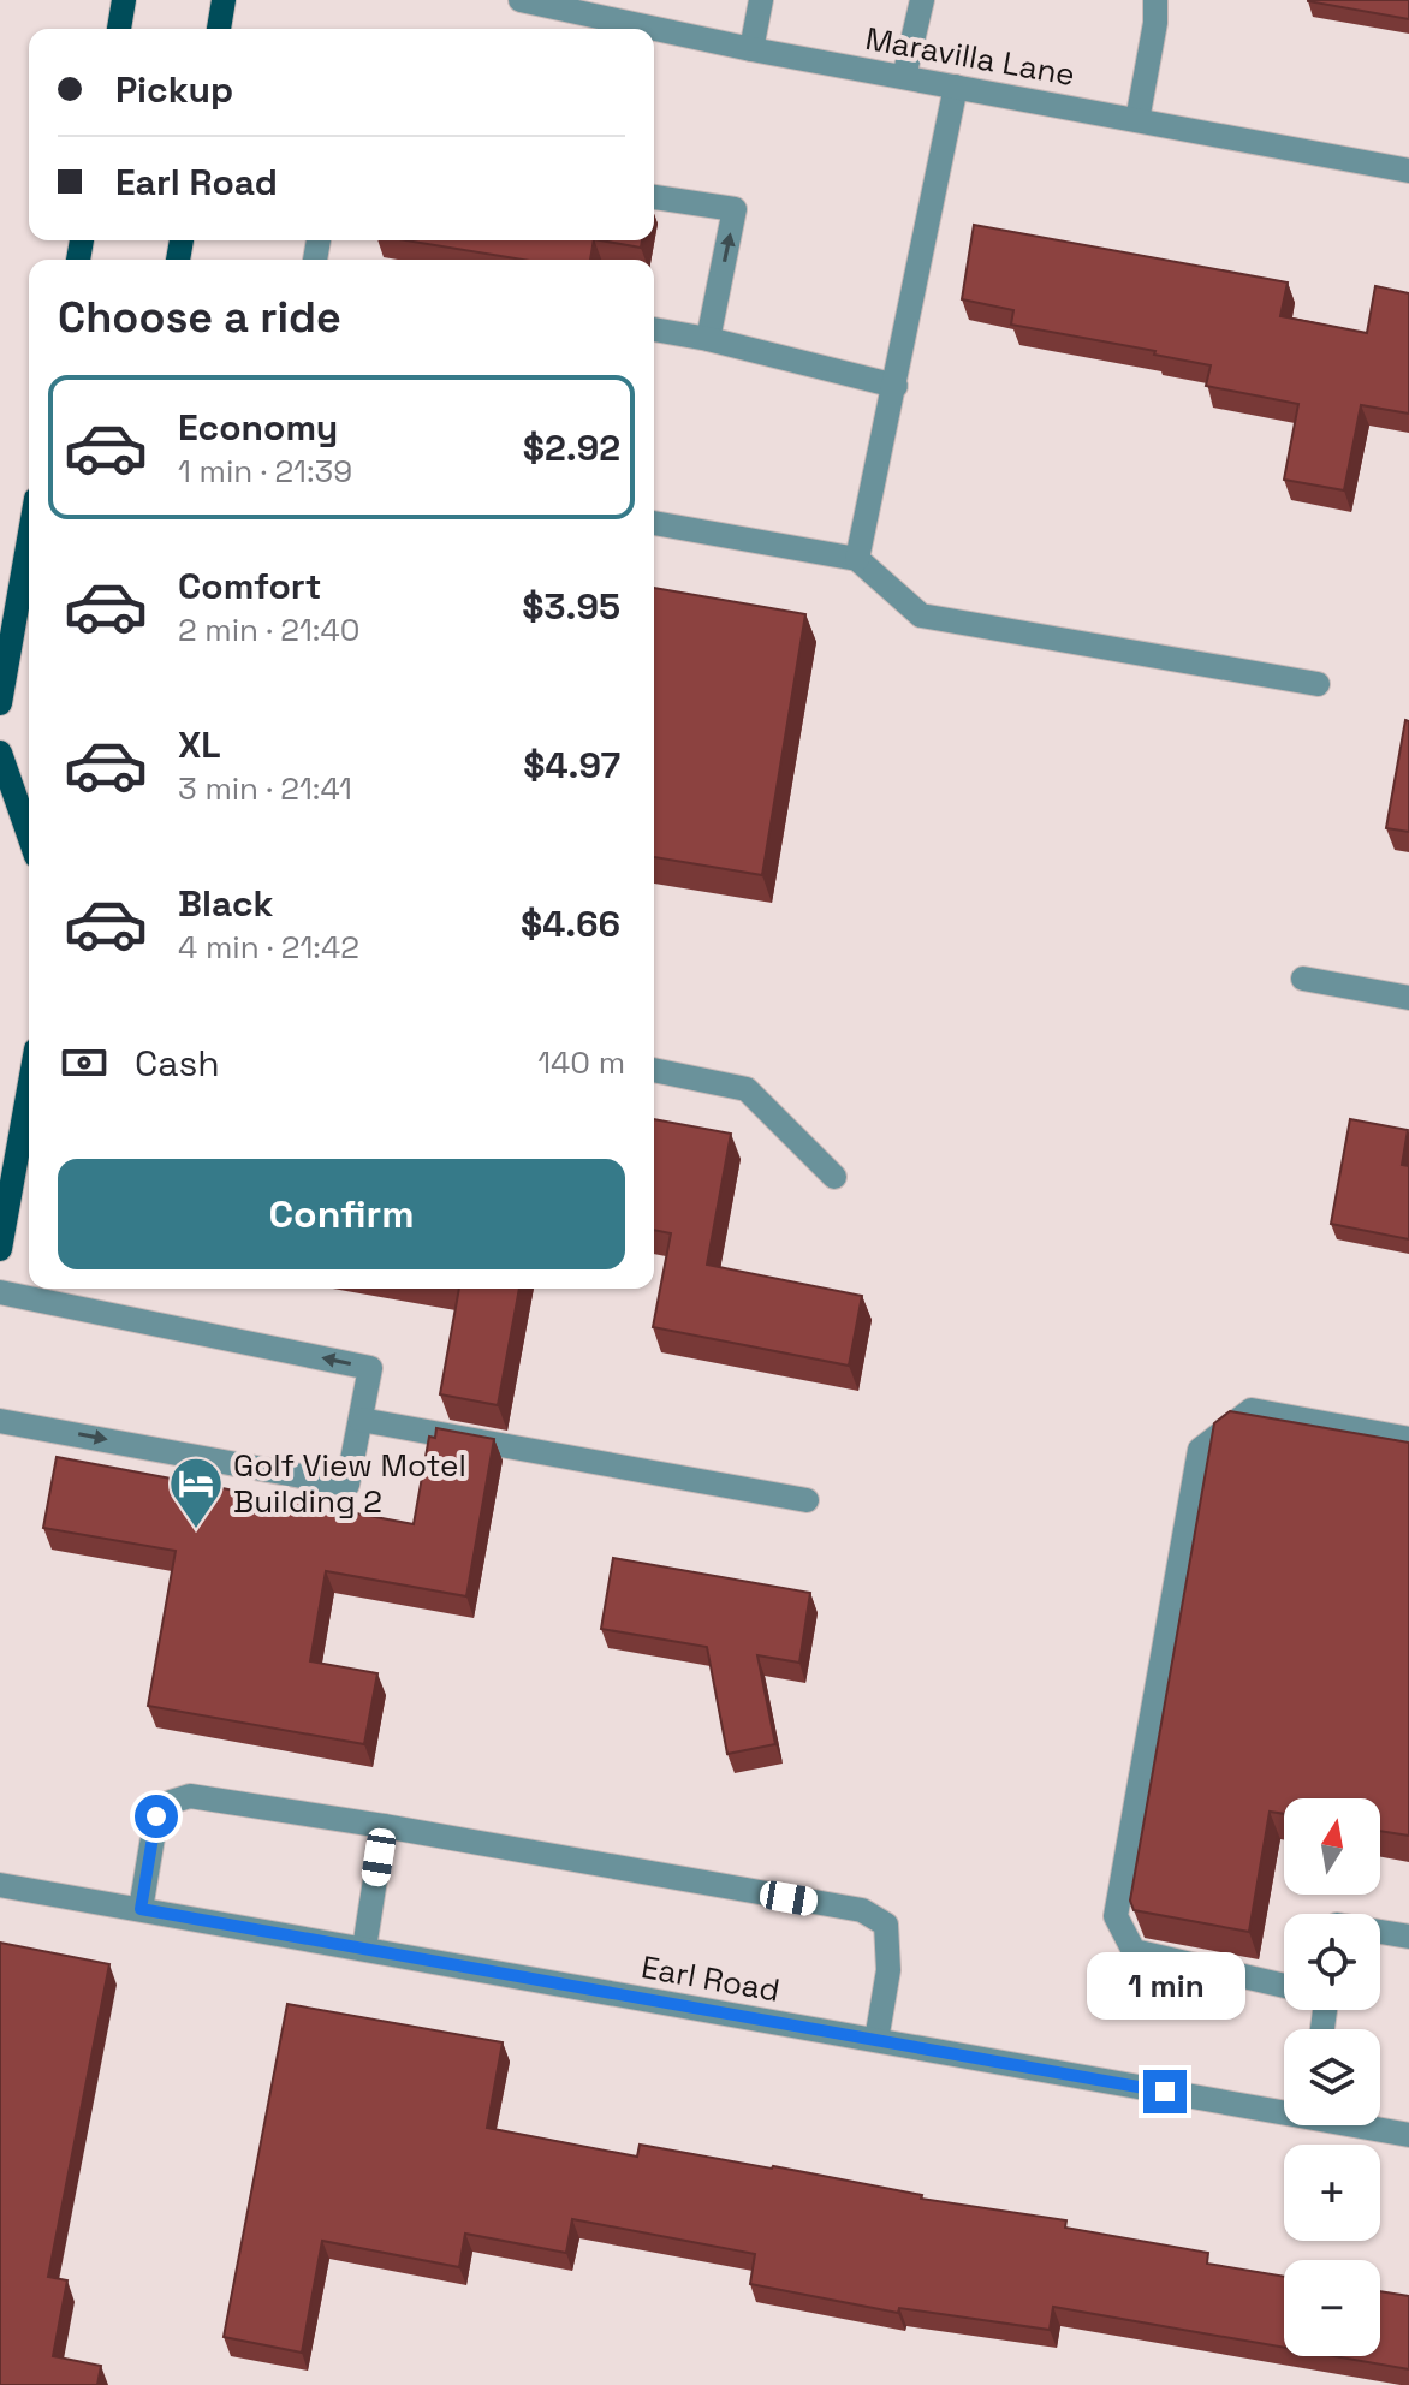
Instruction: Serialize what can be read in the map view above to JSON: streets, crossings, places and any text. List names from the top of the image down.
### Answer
{
  "streets": {
    "street": ["Maravilla Lane", "Earl Road"]
  },
  "places": {
    "hotel": ["Golf View Motel Building 2"]
  },
  "north": "top",
  "page": {
    "banner": ["Pickup", "Earl Road"],
    "heading": "Choose a ride",
    "list": [
      {
        "name": "Economy",
        "note": "1 min · 21:39",
        "value": "$2.92"
      },
      {
        "name": "Comfort",
        "note": "2 min · 21:40",
        "value": "$3.95"
      },
      {
        "name": "XL",
        "note": "3 min · 21:41",
        "value": "$4.97"
      },
      {
        "name": "Black",
        "note": "4 min · 21:42",
        "value": "$4.66"
      }
    ],
    "pay": ["Cash", "140 m"],
    "buttons": "Confirm",
    "map_buttons": ["+", "−"],
    "bubble": "1 min"
  }
}
